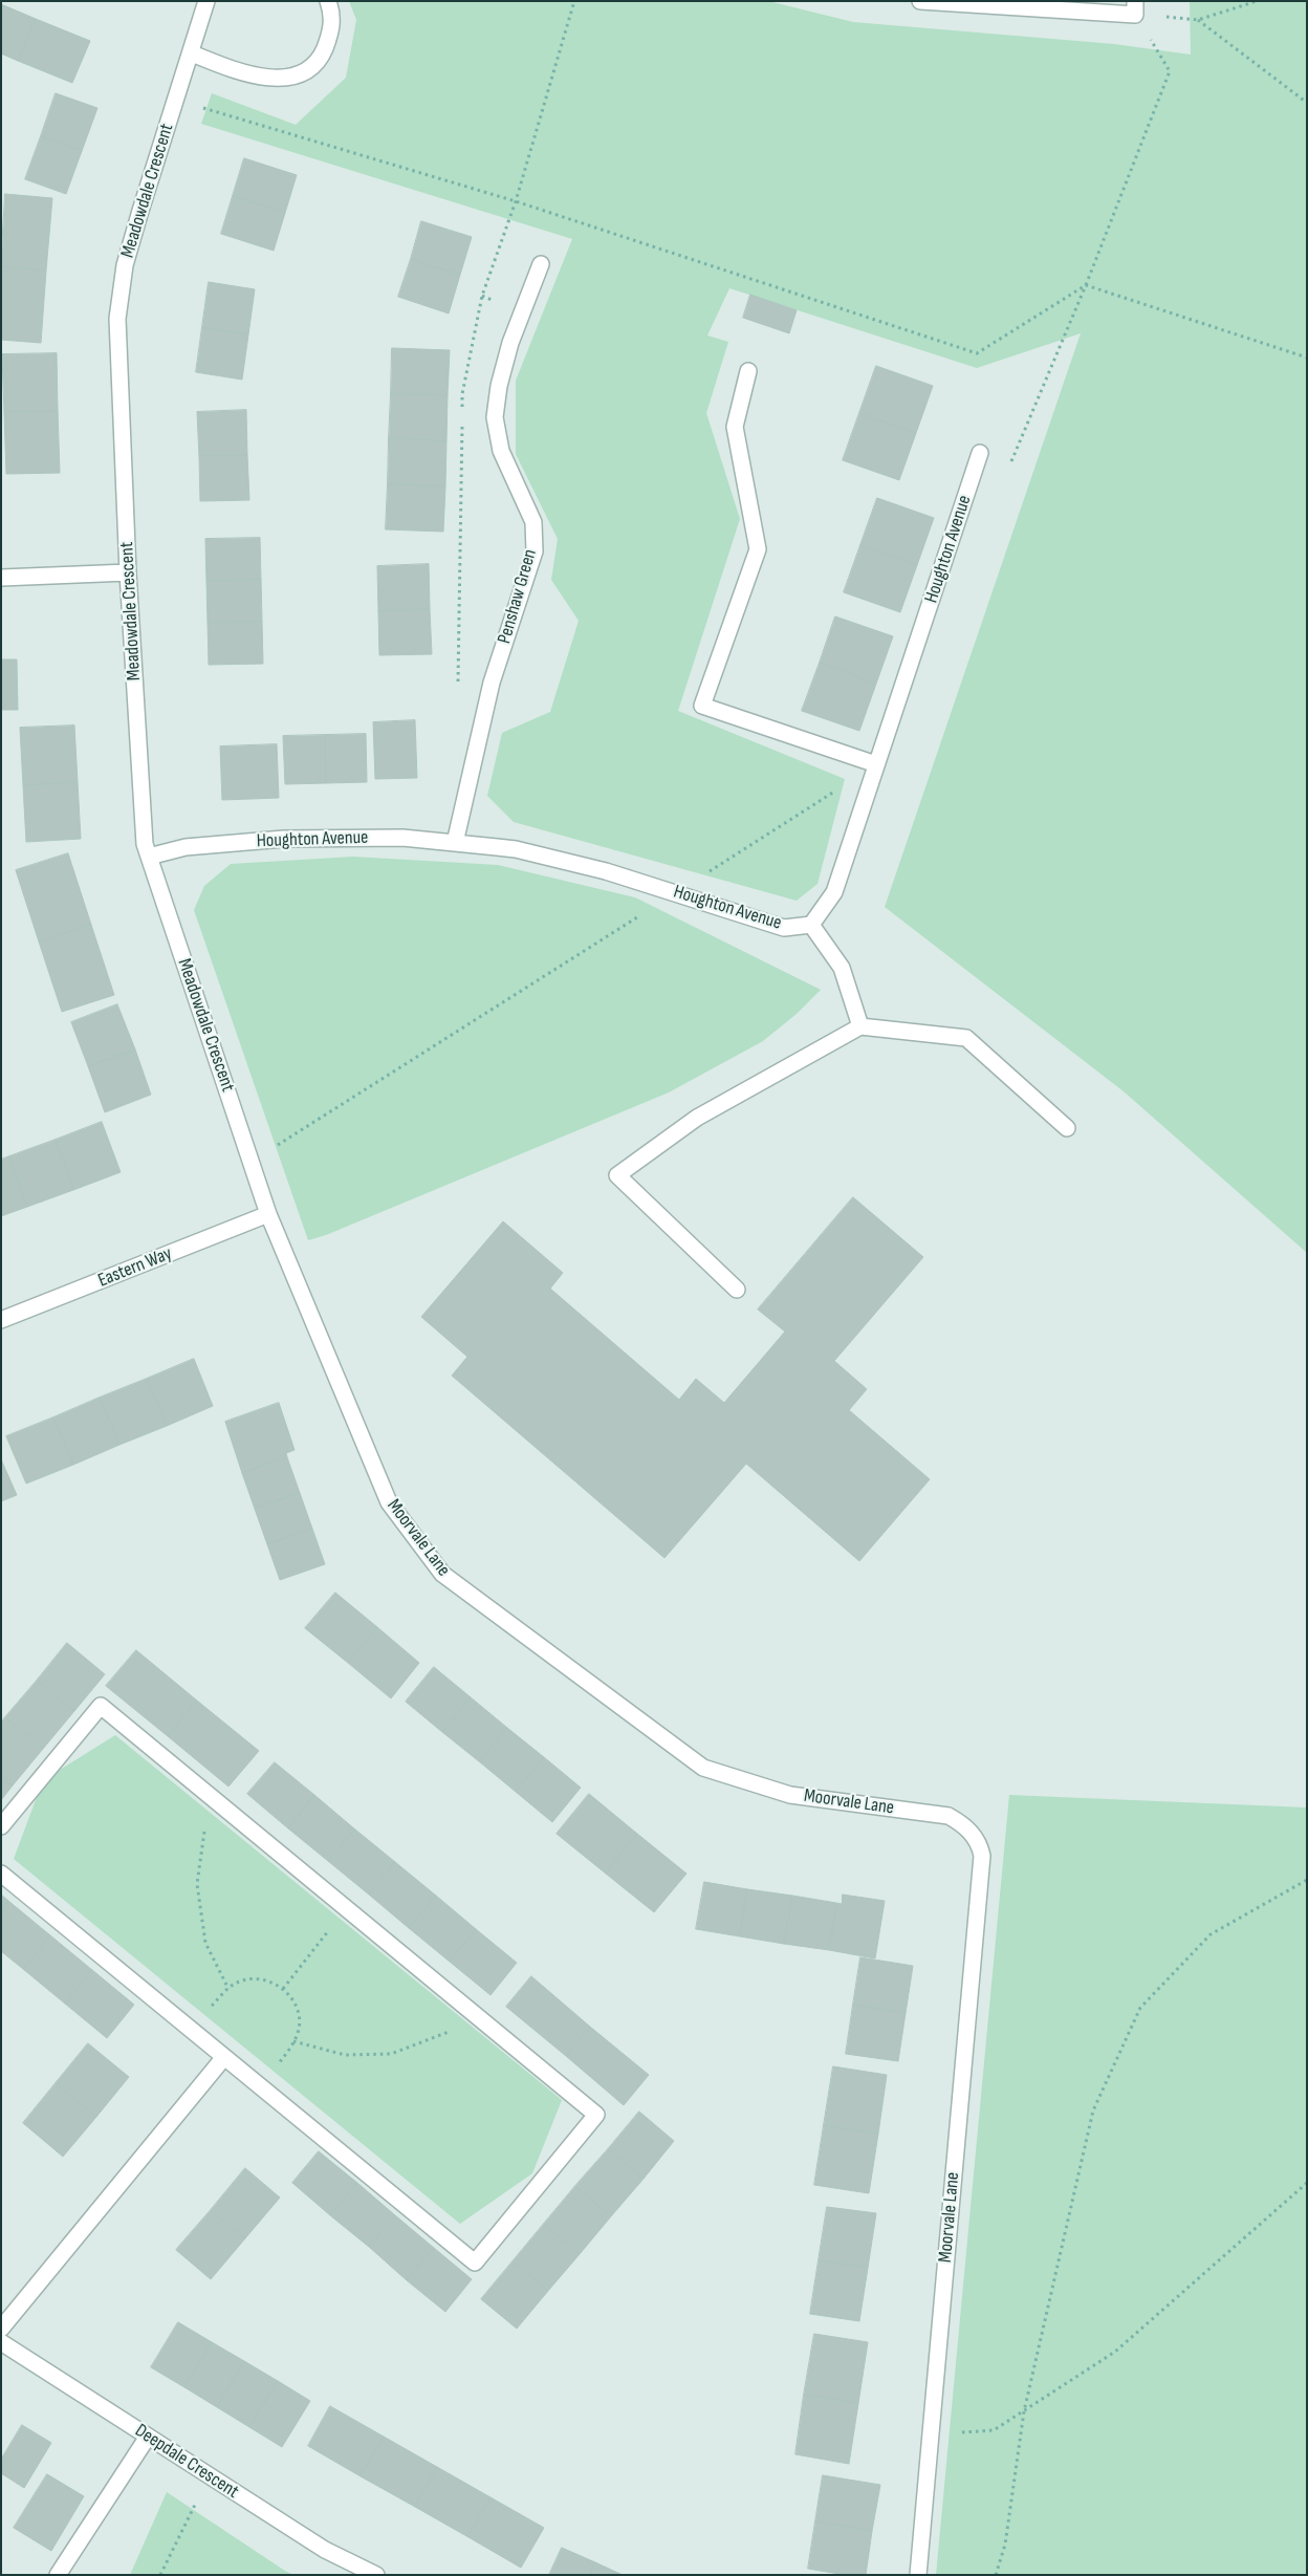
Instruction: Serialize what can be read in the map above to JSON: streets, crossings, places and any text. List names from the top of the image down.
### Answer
{
  "streets": {
    "street": [
      "Meadowdale Crescent",
      "Houghton Avenue",
      "Penshaw Green",
      "Eastern Way",
      "Moorvale Lane",
      "Deepdale Crescent"
    ]
  },
  "crossings": [
    ["Meadowdale Crescent", "Houghton Avenue"],
    ["Meadowdale Crescent", "Eastern Way"],
    ["Meadowdale Crescent", "Moorvale Lane"],
    ["Houghton Avenue", "Penshaw Green"],
    ["Eastern Way", "Moorvale Lane"]
  ]
}
